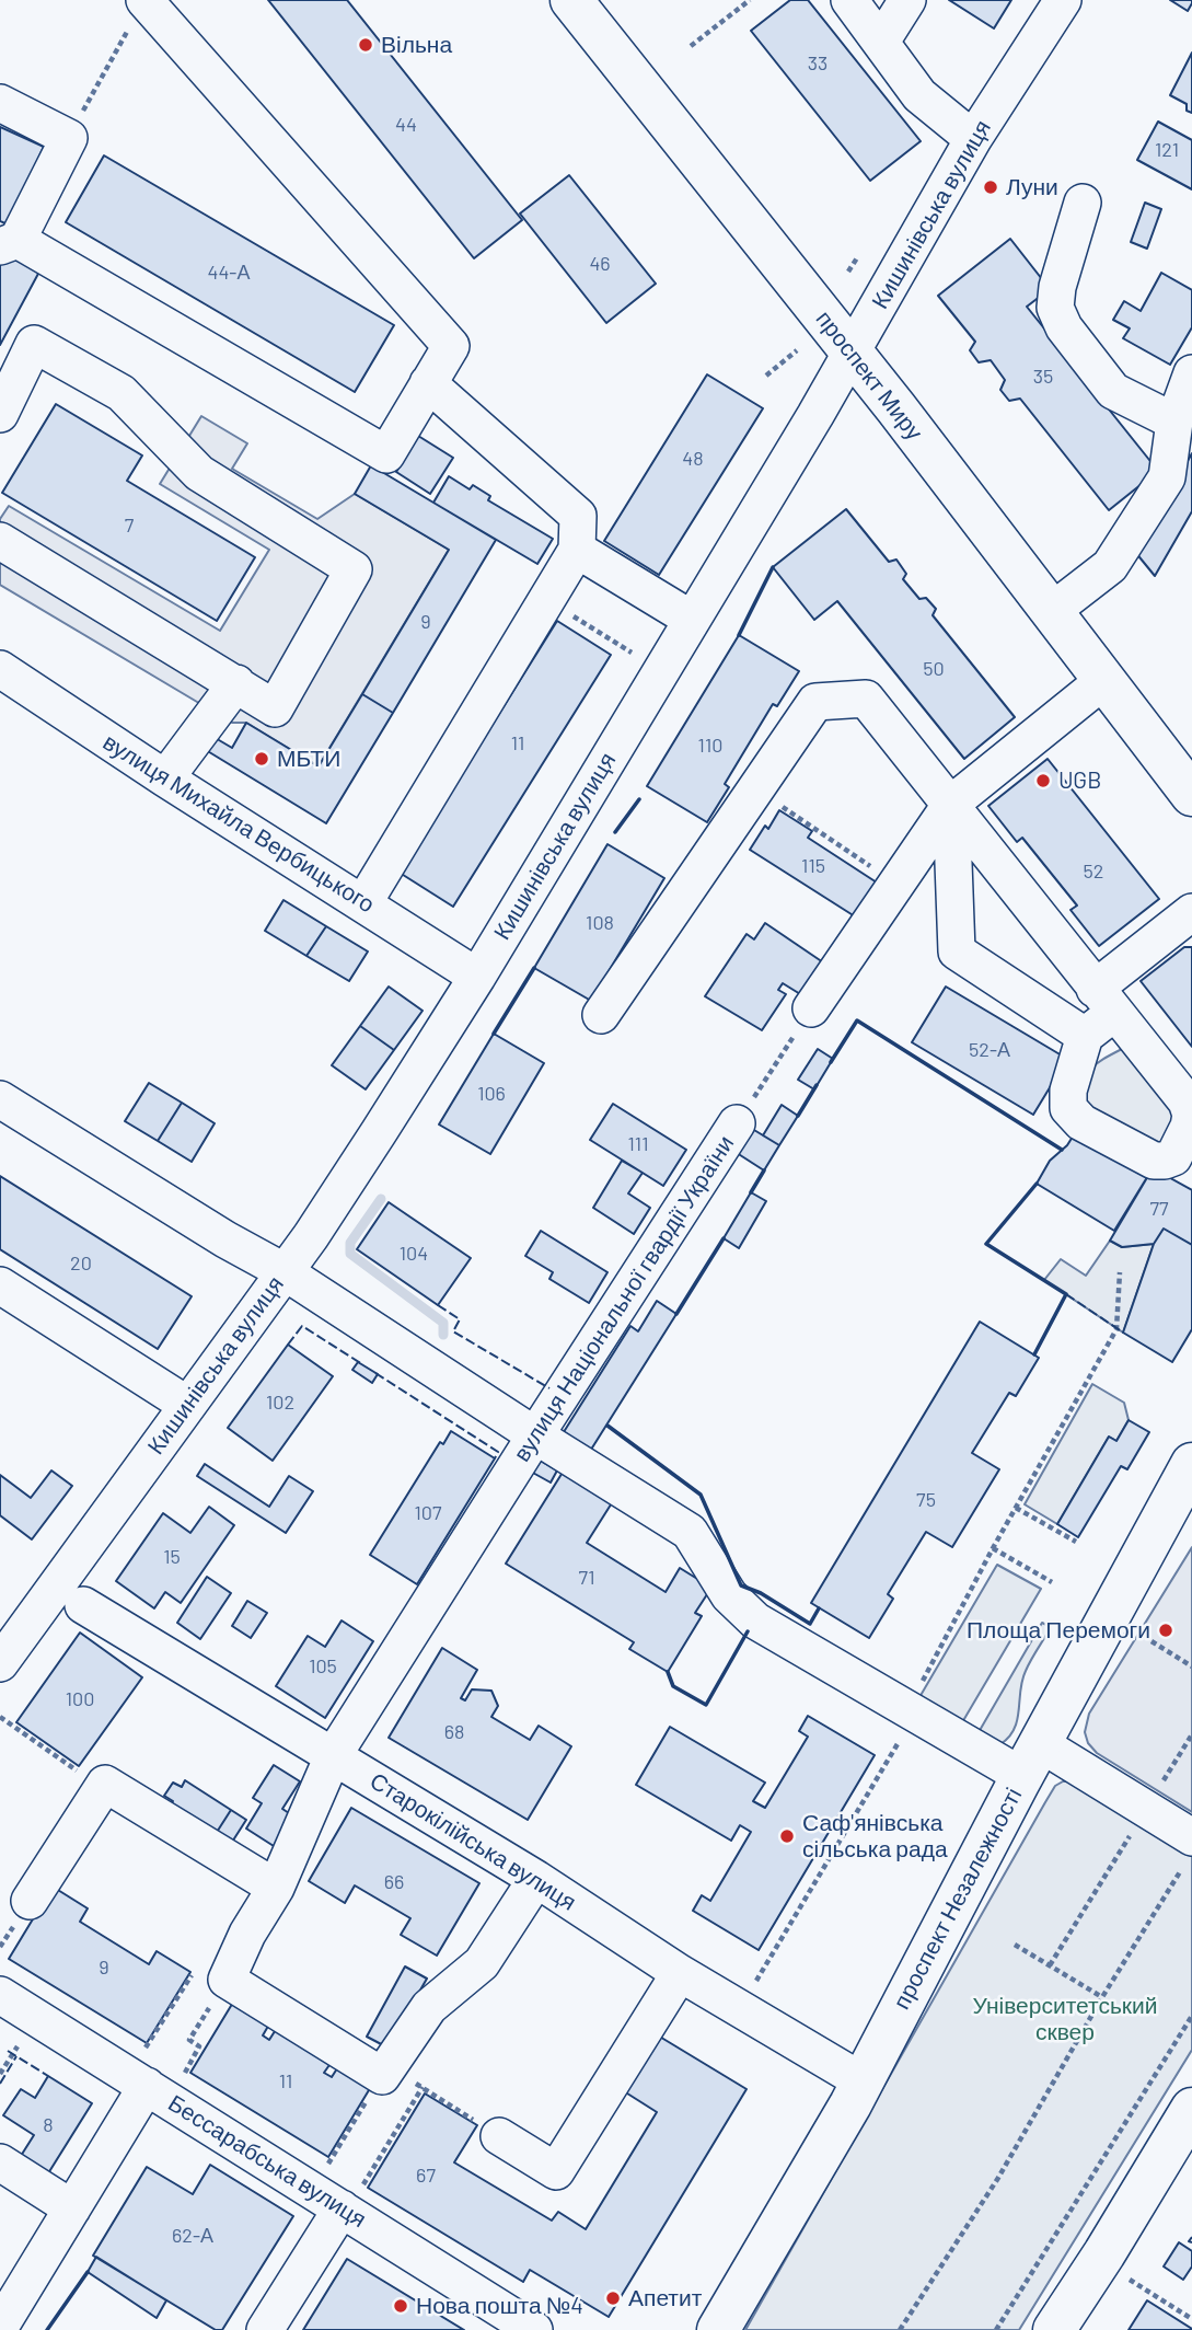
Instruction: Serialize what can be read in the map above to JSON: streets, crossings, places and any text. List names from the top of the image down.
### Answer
{
  "streets": {
    "main road": ["проспект Миру", "проспект Незалежності"],
    "street": [
      "Кишинівська вулиця",
      "вулиця Михайла Вербицького",
      "вулиця Національної гвардії України",
      "Старокілійська вулиця",
      "Бессарабська вулиця"
    ]
  },
  "crossings": [
    ["Кишинівська вулиця", "проспект Миру"],
    ["Кишинівська вулиця", "вулиця Михайла Вербицького"],
    ["вулиця Національної гвардії України", "Старокілійська вулиця"],
    ["Старокілійська вулиця", "проспект Незалежності"]
  ],
  "parks": ["Університетський сквер"],
  "places": [
    "Вільна",
    "Луни",
    "МБТИ",
    "UGB",
    "Площа Перемоги",
    "Саф'янівська сільська рада",
    "Апетит",
    "Нова пошта №4"
  ],
  "house_numbers": [
    "33",
    "44",
    "121",
    "46",
    "44-А",
    "35",
    "48",
    "7",
    "9",
    "50",
    "11",
    "110",
    "115",
    "52",
    "108",
    "52-А",
    "106",
    "111",
    "77",
    "104",
    "20",
    "102",
    "75",
    "107",
    "15",
    "71",
    "105",
    "100",
    "68",
    "66",
    "9",
    "11",
    "8",
    "67",
    "62-А"
  ]
}
